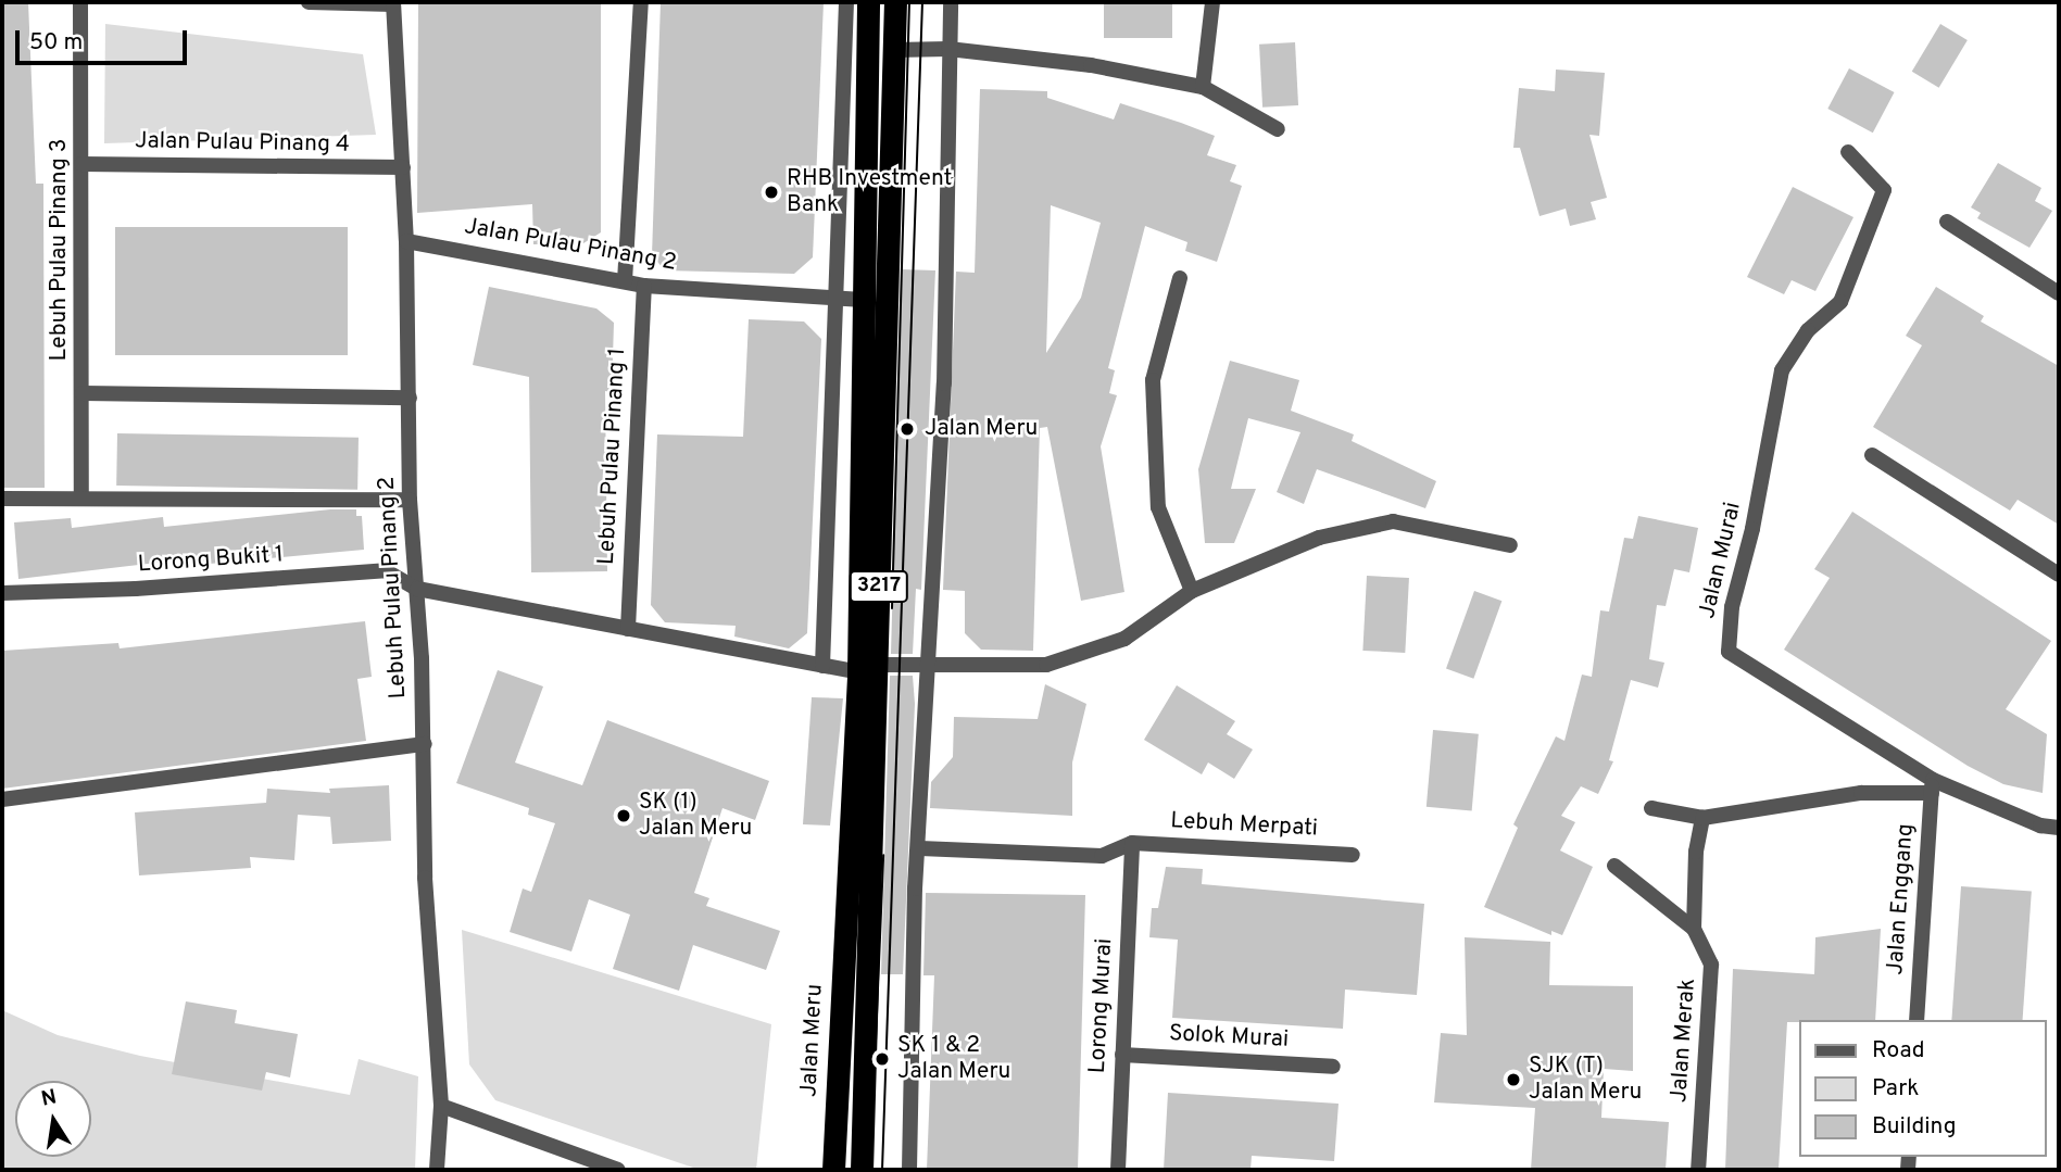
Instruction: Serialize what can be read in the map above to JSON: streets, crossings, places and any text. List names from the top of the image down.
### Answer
{
  "streets": {
    "highway": ["3217", "Jalan Meru"],
    "street": [
      "Jalan Pulau Pinang 4",
      "Jalan Pulau Pinang 2",
      "Lebuh Pulau Pinang 3",
      "Lebuh Pulau Pinang 1",
      "Lorong Bukit 1",
      "Jalan Murai",
      "Lebuh Pulau Pinang 2",
      "Lebuh Merpati",
      "Jalan Enggang",
      "Lorong Murai",
      "Solok Murai",
      "Jalan Merak"
    ]
  },
  "crossings": [
    ["Jalan Pulau Pinang 4", "Lebuh Pulau Pinang 3"],
    ["Jalan Pulau Pinang 4", "Lebuh Pulau Pinang 2"],
    ["Jalan Pulau Pinang 2", "Lebuh Pulau Pinang 1"],
    ["Jalan Pulau Pinang 2", "Lebuh Pulau Pinang 2"],
    ["Jalan Pulau Pinang 2", "Jalan Meru"],
    ["Lebuh Pulau Pinang 1", "Lorong Bukit 1"],
    ["Lorong Bukit 1", "Lebuh Pulau Pinang 2"],
    ["Lorong Bukit 1", "Jalan Meru"],
    ["Jalan Murai", "Jalan Enggang"],
    ["Lebuh Merpati", "Lorong Murai"],
    ["Lorong Murai", "Solok Murai"]
  ],
  "places": [
    "RHB Investment Bank",
    "Jalan Meru",
    "SK (1) Jalan Meru",
    "SK 1 & 2 Jalan Meru",
    "SJK (T) Jalan Meru"
  ],
  "legend": ["Road", "Park", "Building"],
  "scale_bar": "50 m",
  "north": "top"
}
